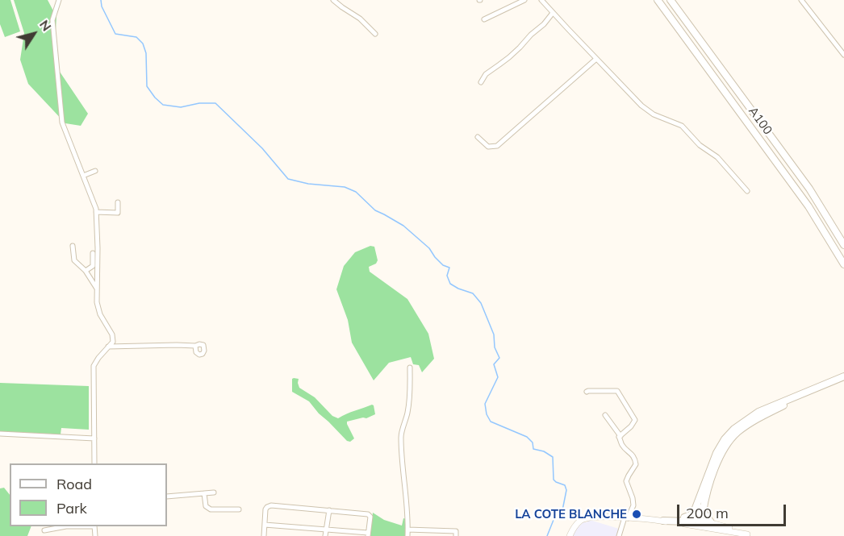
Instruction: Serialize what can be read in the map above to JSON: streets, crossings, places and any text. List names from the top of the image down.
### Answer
{
  "streets": {
    "highway": ["A100"]
  },
  "places": ["LA COTE BLANCHE"],
  "legend": ["Road", "Park"],
  "scale_bar": "200 m",
  "north": "top right"
}
